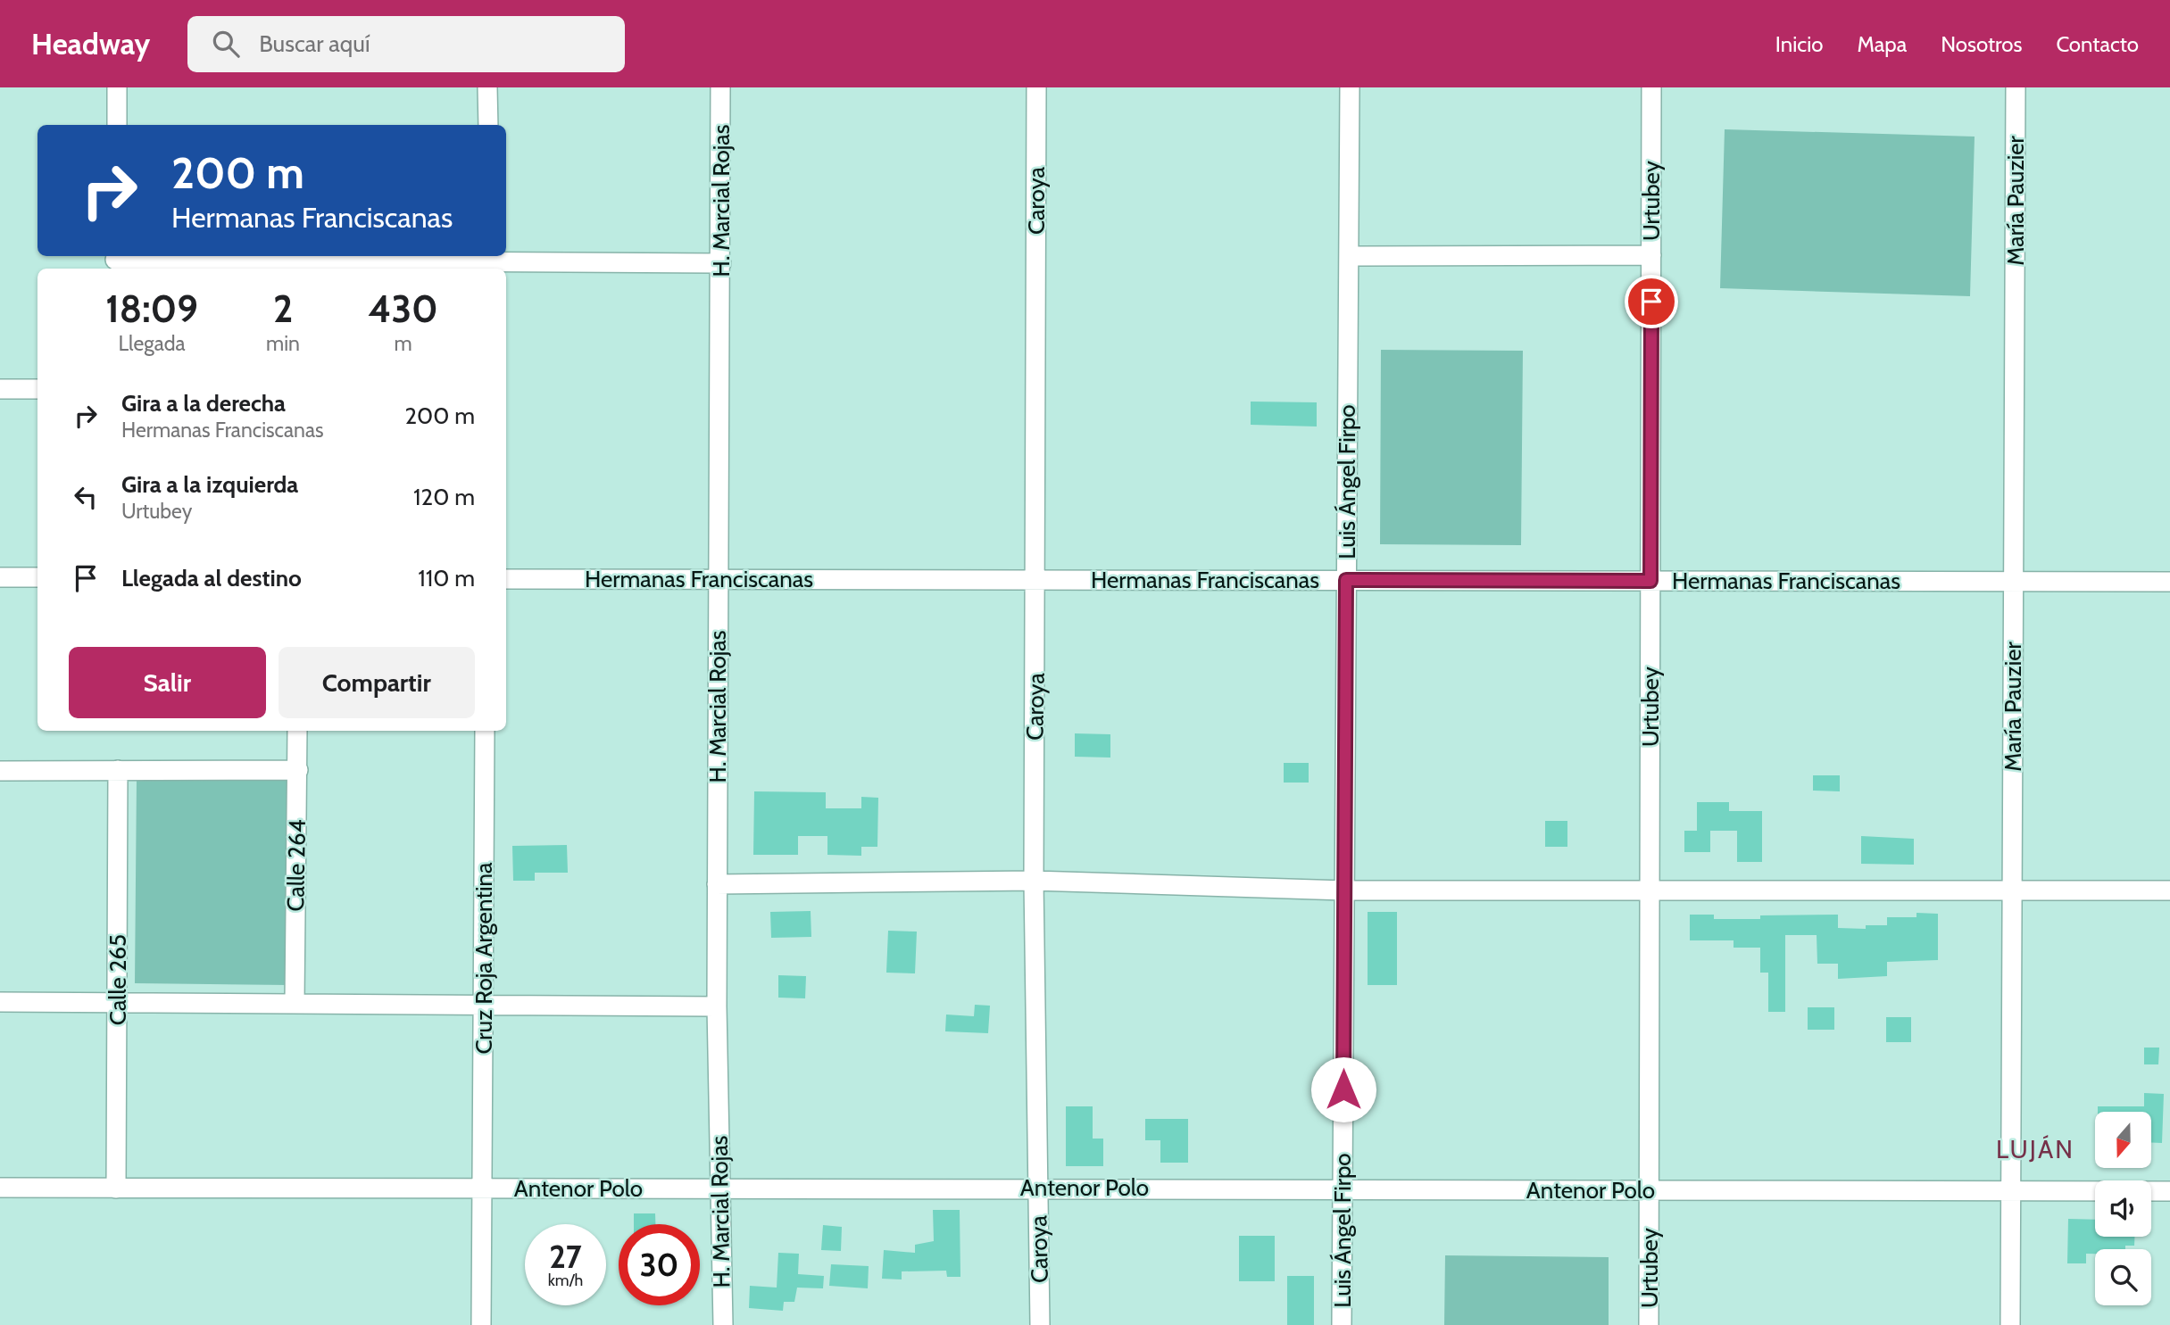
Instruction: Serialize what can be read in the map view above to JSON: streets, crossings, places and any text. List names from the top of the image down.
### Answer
{
  "streets": {
    "street": [
      "H. Marcial Rojas",
      "Caroya",
      "Urtubey",
      "María Pauzier",
      "Luis Ángel Firpo",
      "Hermanas Franciscanas",
      "Calle 264",
      "Cruz Roja Argentina",
      "Calle 265",
      "Antenor Polo"
    ]
  },
  "crossings": [
    ["H. Marcial Rojas", "Hermanas Franciscanas"],
    ["H. Marcial Rojas", "Antenor Polo"],
    ["Caroya", "Hermanas Franciscanas"],
    ["Caroya", "Antenor Polo"],
    ["Urtubey", "Hermanas Franciscanas"],
    ["Urtubey", "Antenor Polo"],
    ["María Pauzier", "Hermanas Franciscanas"],
    ["María Pauzier", "Antenor Polo"],
    ["Luis Ángel Firpo", "Hermanas Franciscanas"],
    ["Luis Ángel Firpo", "Antenor Polo"],
    ["Cruz Roja Argentina", "Antenor Polo"],
    ["Calle 265", "Antenor Polo"]
  ],
  "districts": ["LUJÁN"],
  "north": "bottom",
  "page": {
    "header": "Headway",
    "search": "Buscar aquí",
    "nav": [
      "Inicio",
      "Mapa",
      "Nosotros",
      "Contacto"
    ],
    "turn": ["200 m", "Hermanas Franciscanas"],
    "eta": [
      "18:09",
      "Llegada",
      "2",
      "min",
      "430",
      "m"
    ],
    "list": [
      {
        "name": "Gira a la derecha",
        "note": "Hermanas Franciscanas",
        "value": "200 m"
      },
      {
        "name": "Gira a la izquierda",
        "note": "Urtubey",
        "value": "120 m"
      },
      {
        "name": "Llegada al destino",
        "value": "110 m"
      }
    ],
    "buttons": ["Salir", "Compartir"],
    "speed": "27 km/h",
    "limit": "30"
  }
}
